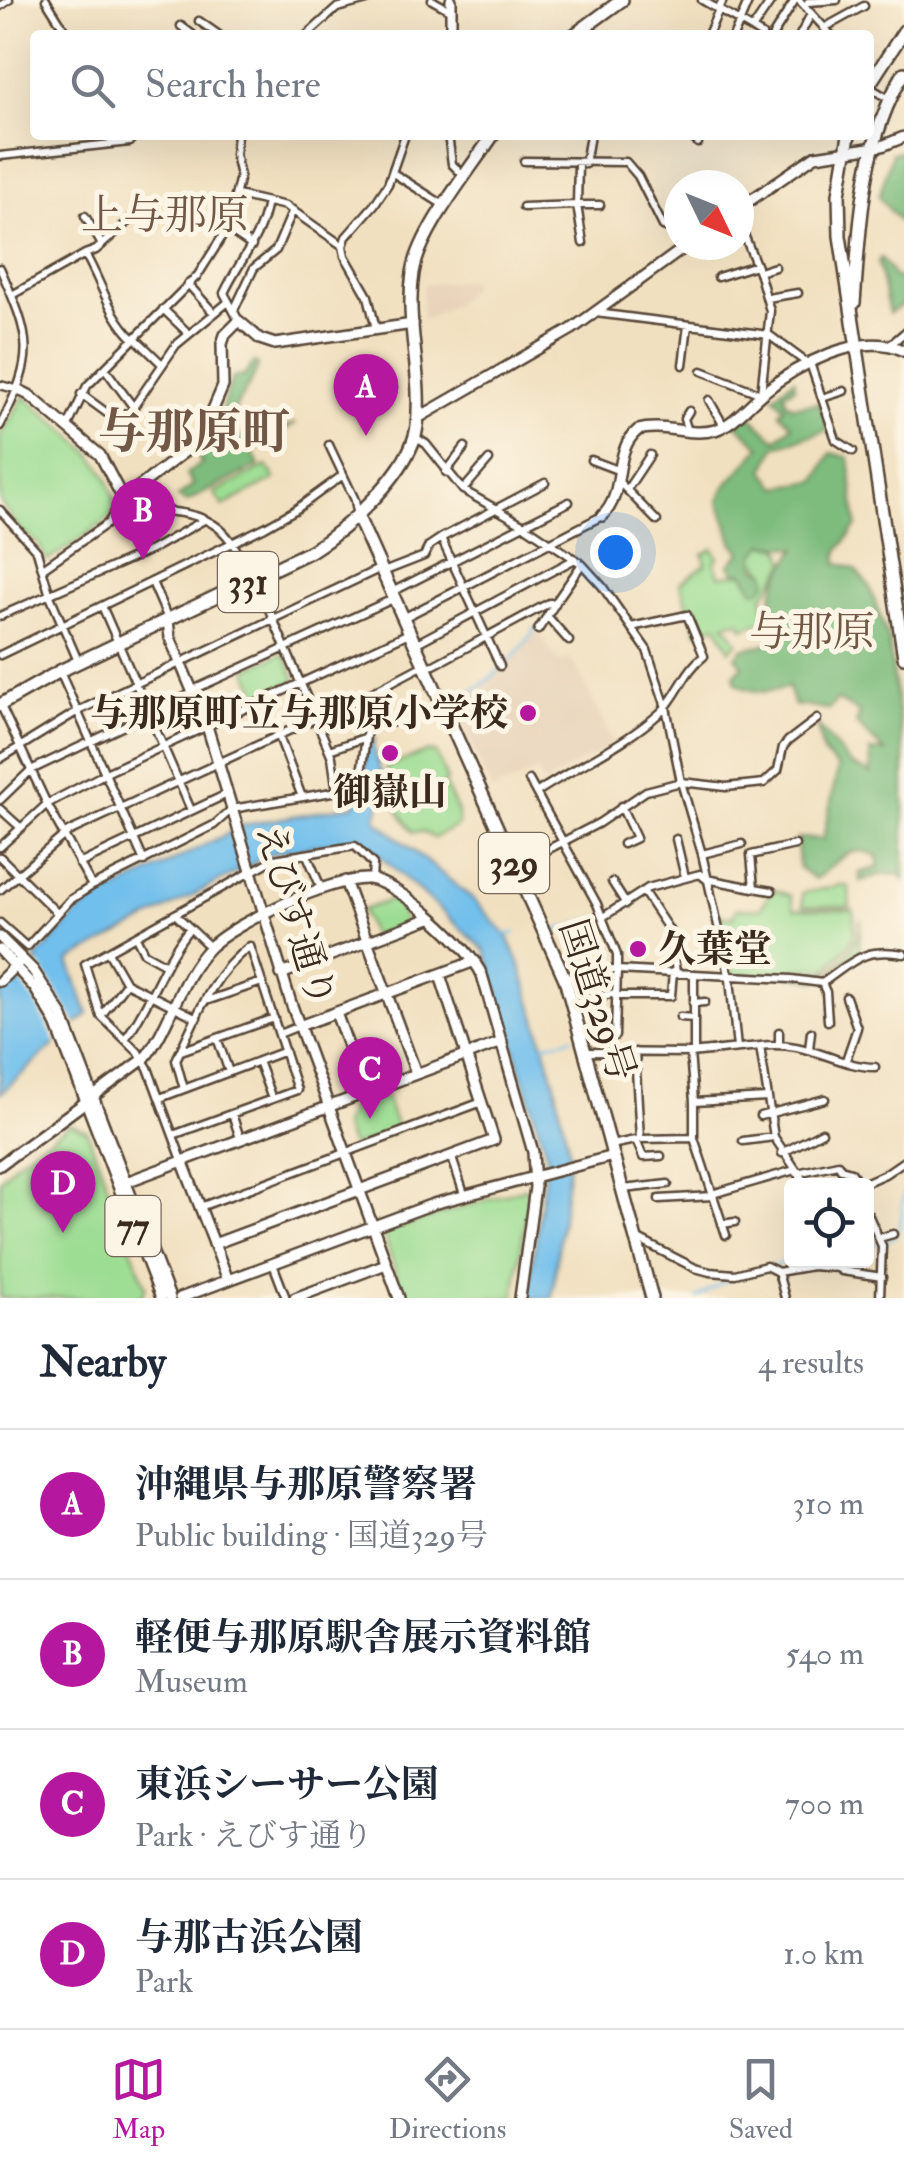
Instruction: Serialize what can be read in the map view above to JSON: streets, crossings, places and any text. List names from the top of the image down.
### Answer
{
  "streets": {
    "highway": ["331", "329", "国道329号"],
    "street": ["えびす通り", "77"]
  },
  "crossings": [
    ["331", "えびす通り"],
    ["331", "国道329号"]
  ],
  "districts": ["上与那原", "与那原町", "与那原"],
  "places": ["与那原町立与那原小学校", "御嶽山", "久葉堂"],
  "north": "bottom right",
  "page": {
    "search": "Search here",
    "pins": [
      "A",
      "B",
      "C",
      "D"
    ],
    "heading": ["Nearby", "4 results"],
    "list": [
      {
        "mark": "A",
        "name": "沖縄県与那原警察署",
        "note": "Public building · 国道329号",
        "value": "310 m"
      },
      {
        "mark": "B",
        "name": "軽便与那原駅舎展示資料館",
        "note": "Museum",
        "value": "540 m"
      },
      {
        "mark": "C",
        "name": "東浜シーサー公園",
        "note": "Park · えびす通り",
        "value": "700 m"
      },
      {
        "mark": "D",
        "name": "与那古浜公園",
        "note": "Park",
        "value": "1.0 km"
      }
    ],
    "nav": ["Map", "Directions", "Saved"]
  }
}
